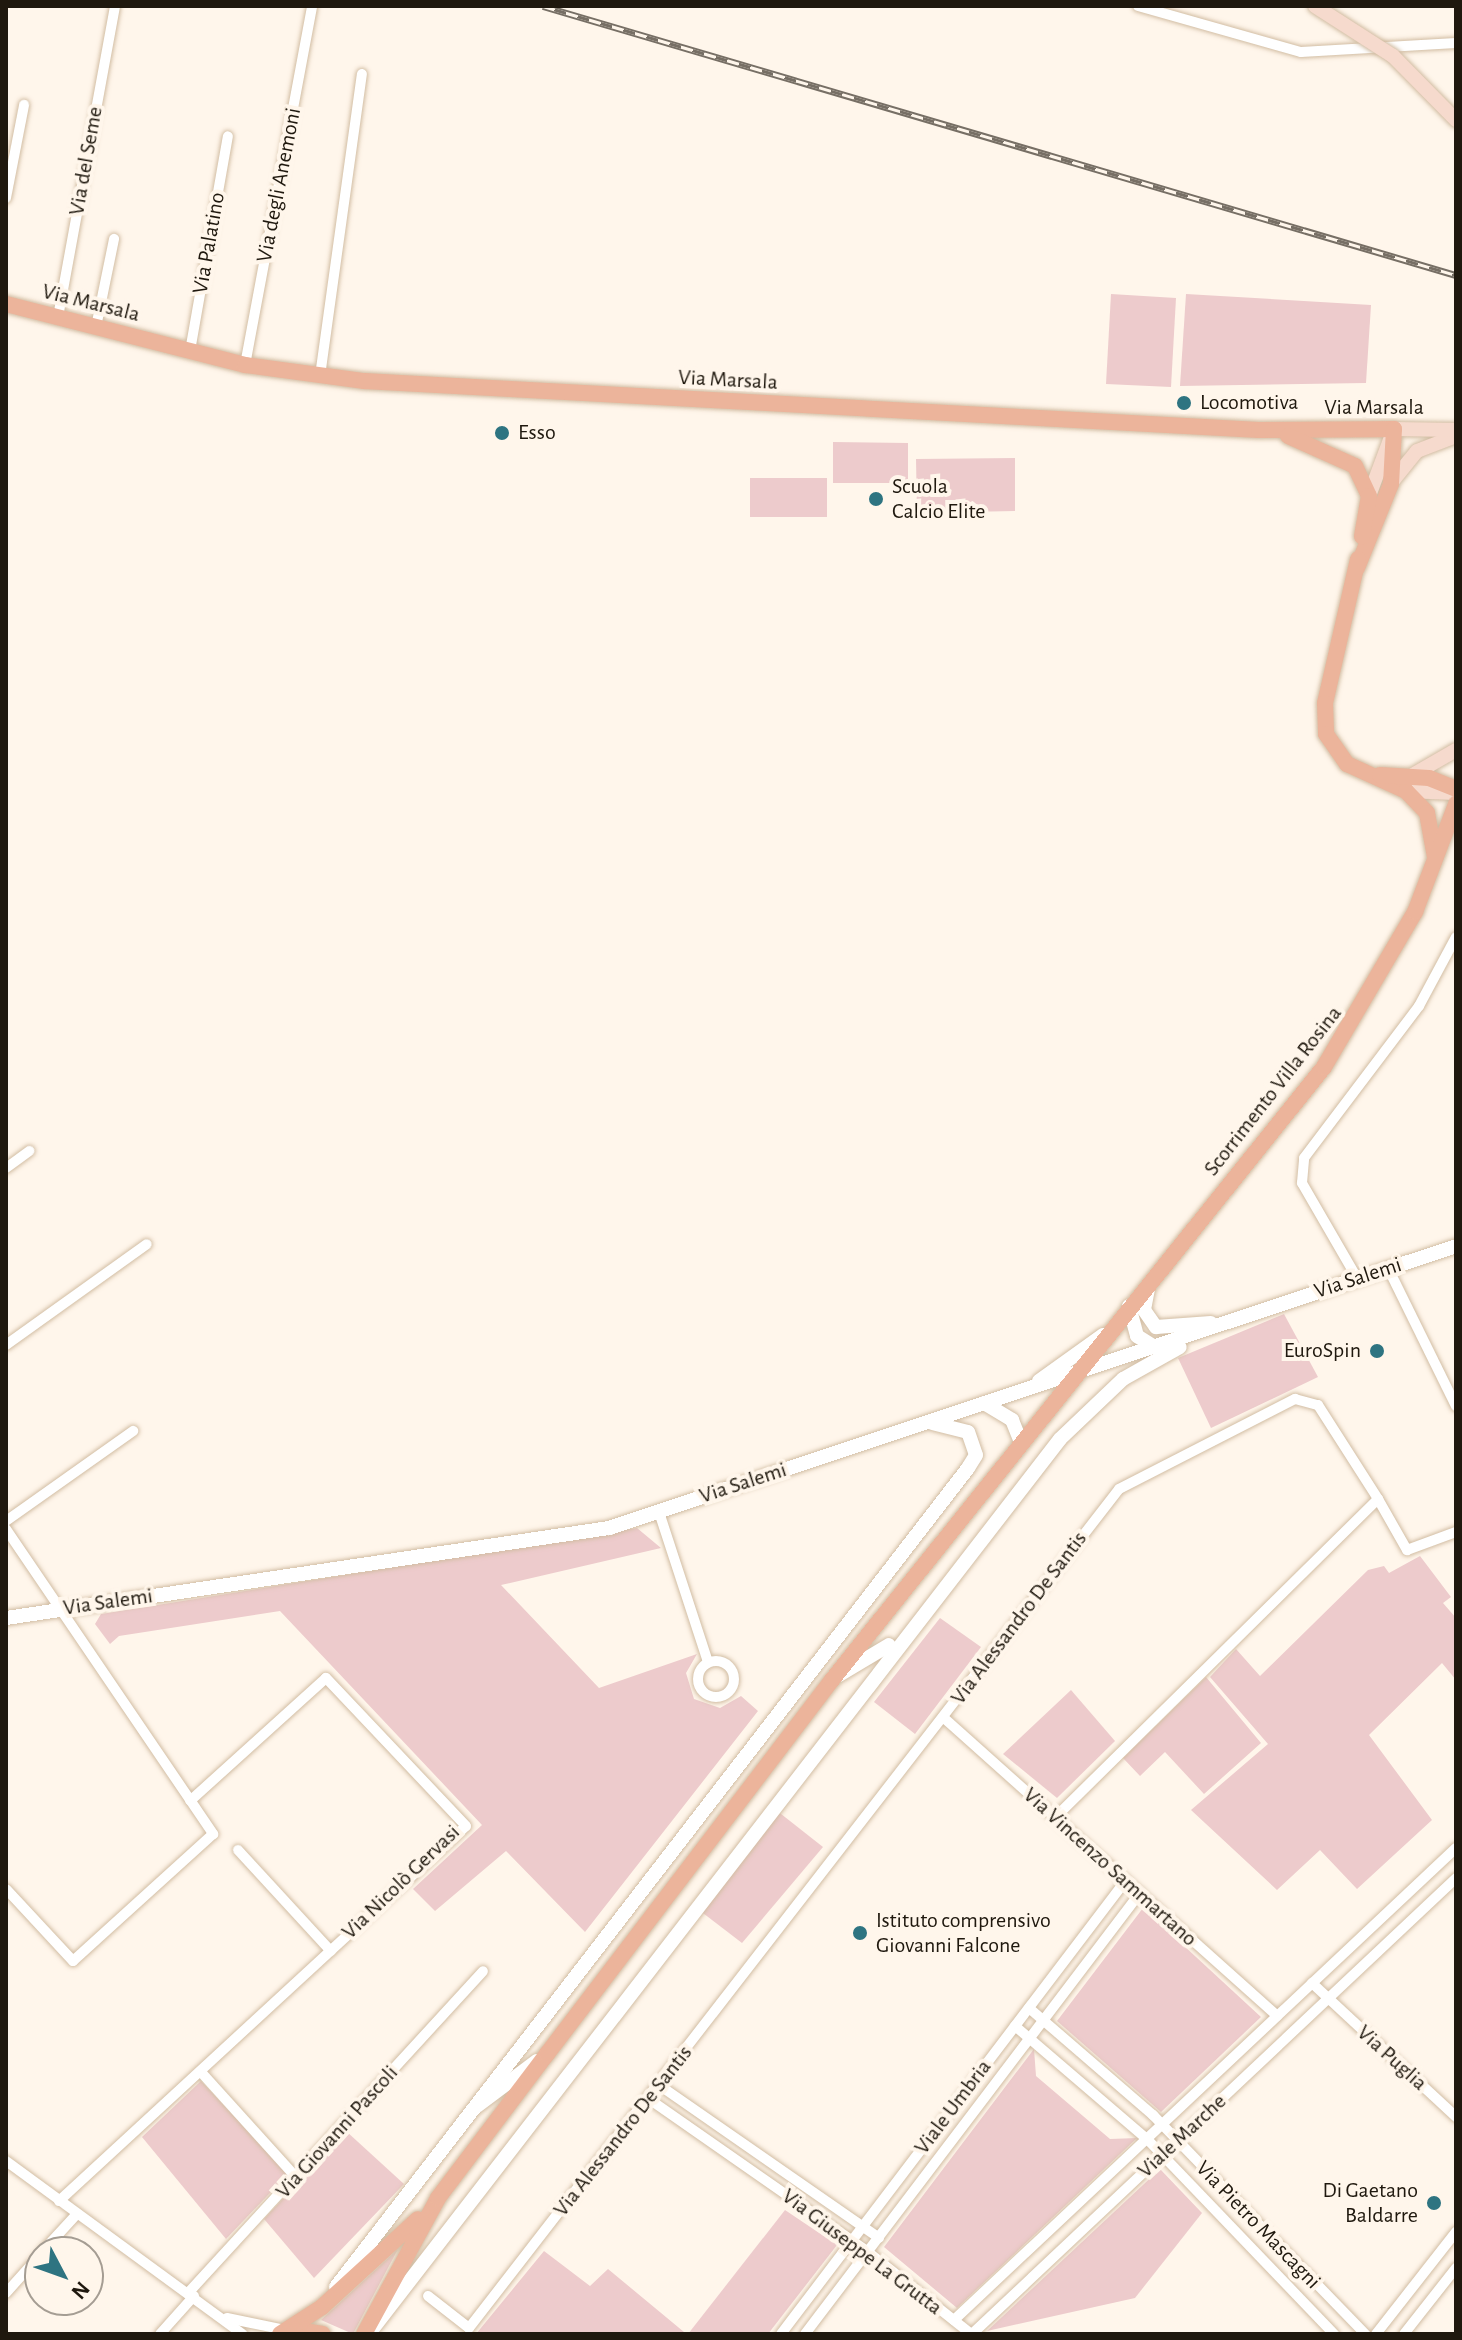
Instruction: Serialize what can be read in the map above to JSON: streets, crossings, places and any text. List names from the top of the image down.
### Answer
{
  "streets": {
    "main road": ["Via Marsala", "Scorrimento Villa Rosina"],
    "street": [
      "Via del Seme",
      "Via degli Anemoni",
      "Via Palatino",
      "Via Salemi",
      "Via Alessandro De Santis",
      "Via Vincenzo Sammartano",
      "Via Nicolò Gervasi",
      "Via Puglia",
      "Viale Umbria",
      "Via Giovanni Pascoli",
      "Viale Marche",
      "Via Pietro Mascagni",
      "Via Giuseppe La Grutta"
    ]
  },
  "crossings": [
    ["Via del Seme", "Via Marsala"],
    ["Via degli Anemoni", "Via Marsala"],
    ["Via Palatino", "Via Marsala"],
    ["Scorrimento Villa Rosina", "Via Salemi"],
    ["Via Alessandro De Santis", "Via Vincenzo Sammartano"],
    ["Via Alessandro De Santis", "Via Giuseppe La Grutta"],
    ["Via Vincenzo Sammartano", "Viale Umbria"],
    ["Via Vincenzo Sammartano", "Viale Marche"],
    ["Via Puglia", "Viale Marche"],
    ["Viale Umbria", "Via Pietro Mascagni"],
    ["Viale Umbria", "Via Giuseppe La Grutta"],
    ["Viale Marche", "Via Pietro Mascagni"],
    ["Viale Marche", "Via Giuseppe La Grutta"]
  ],
  "places": [
    "Locomotiva",
    "Esso",
    "Scuola Calcio Elite",
    "EuroSpin",
    "Istituto comprensivo Giovanni Falcone",
    "Di Gaetano Baldarre"
  ],
  "north": "bottom right"
}
